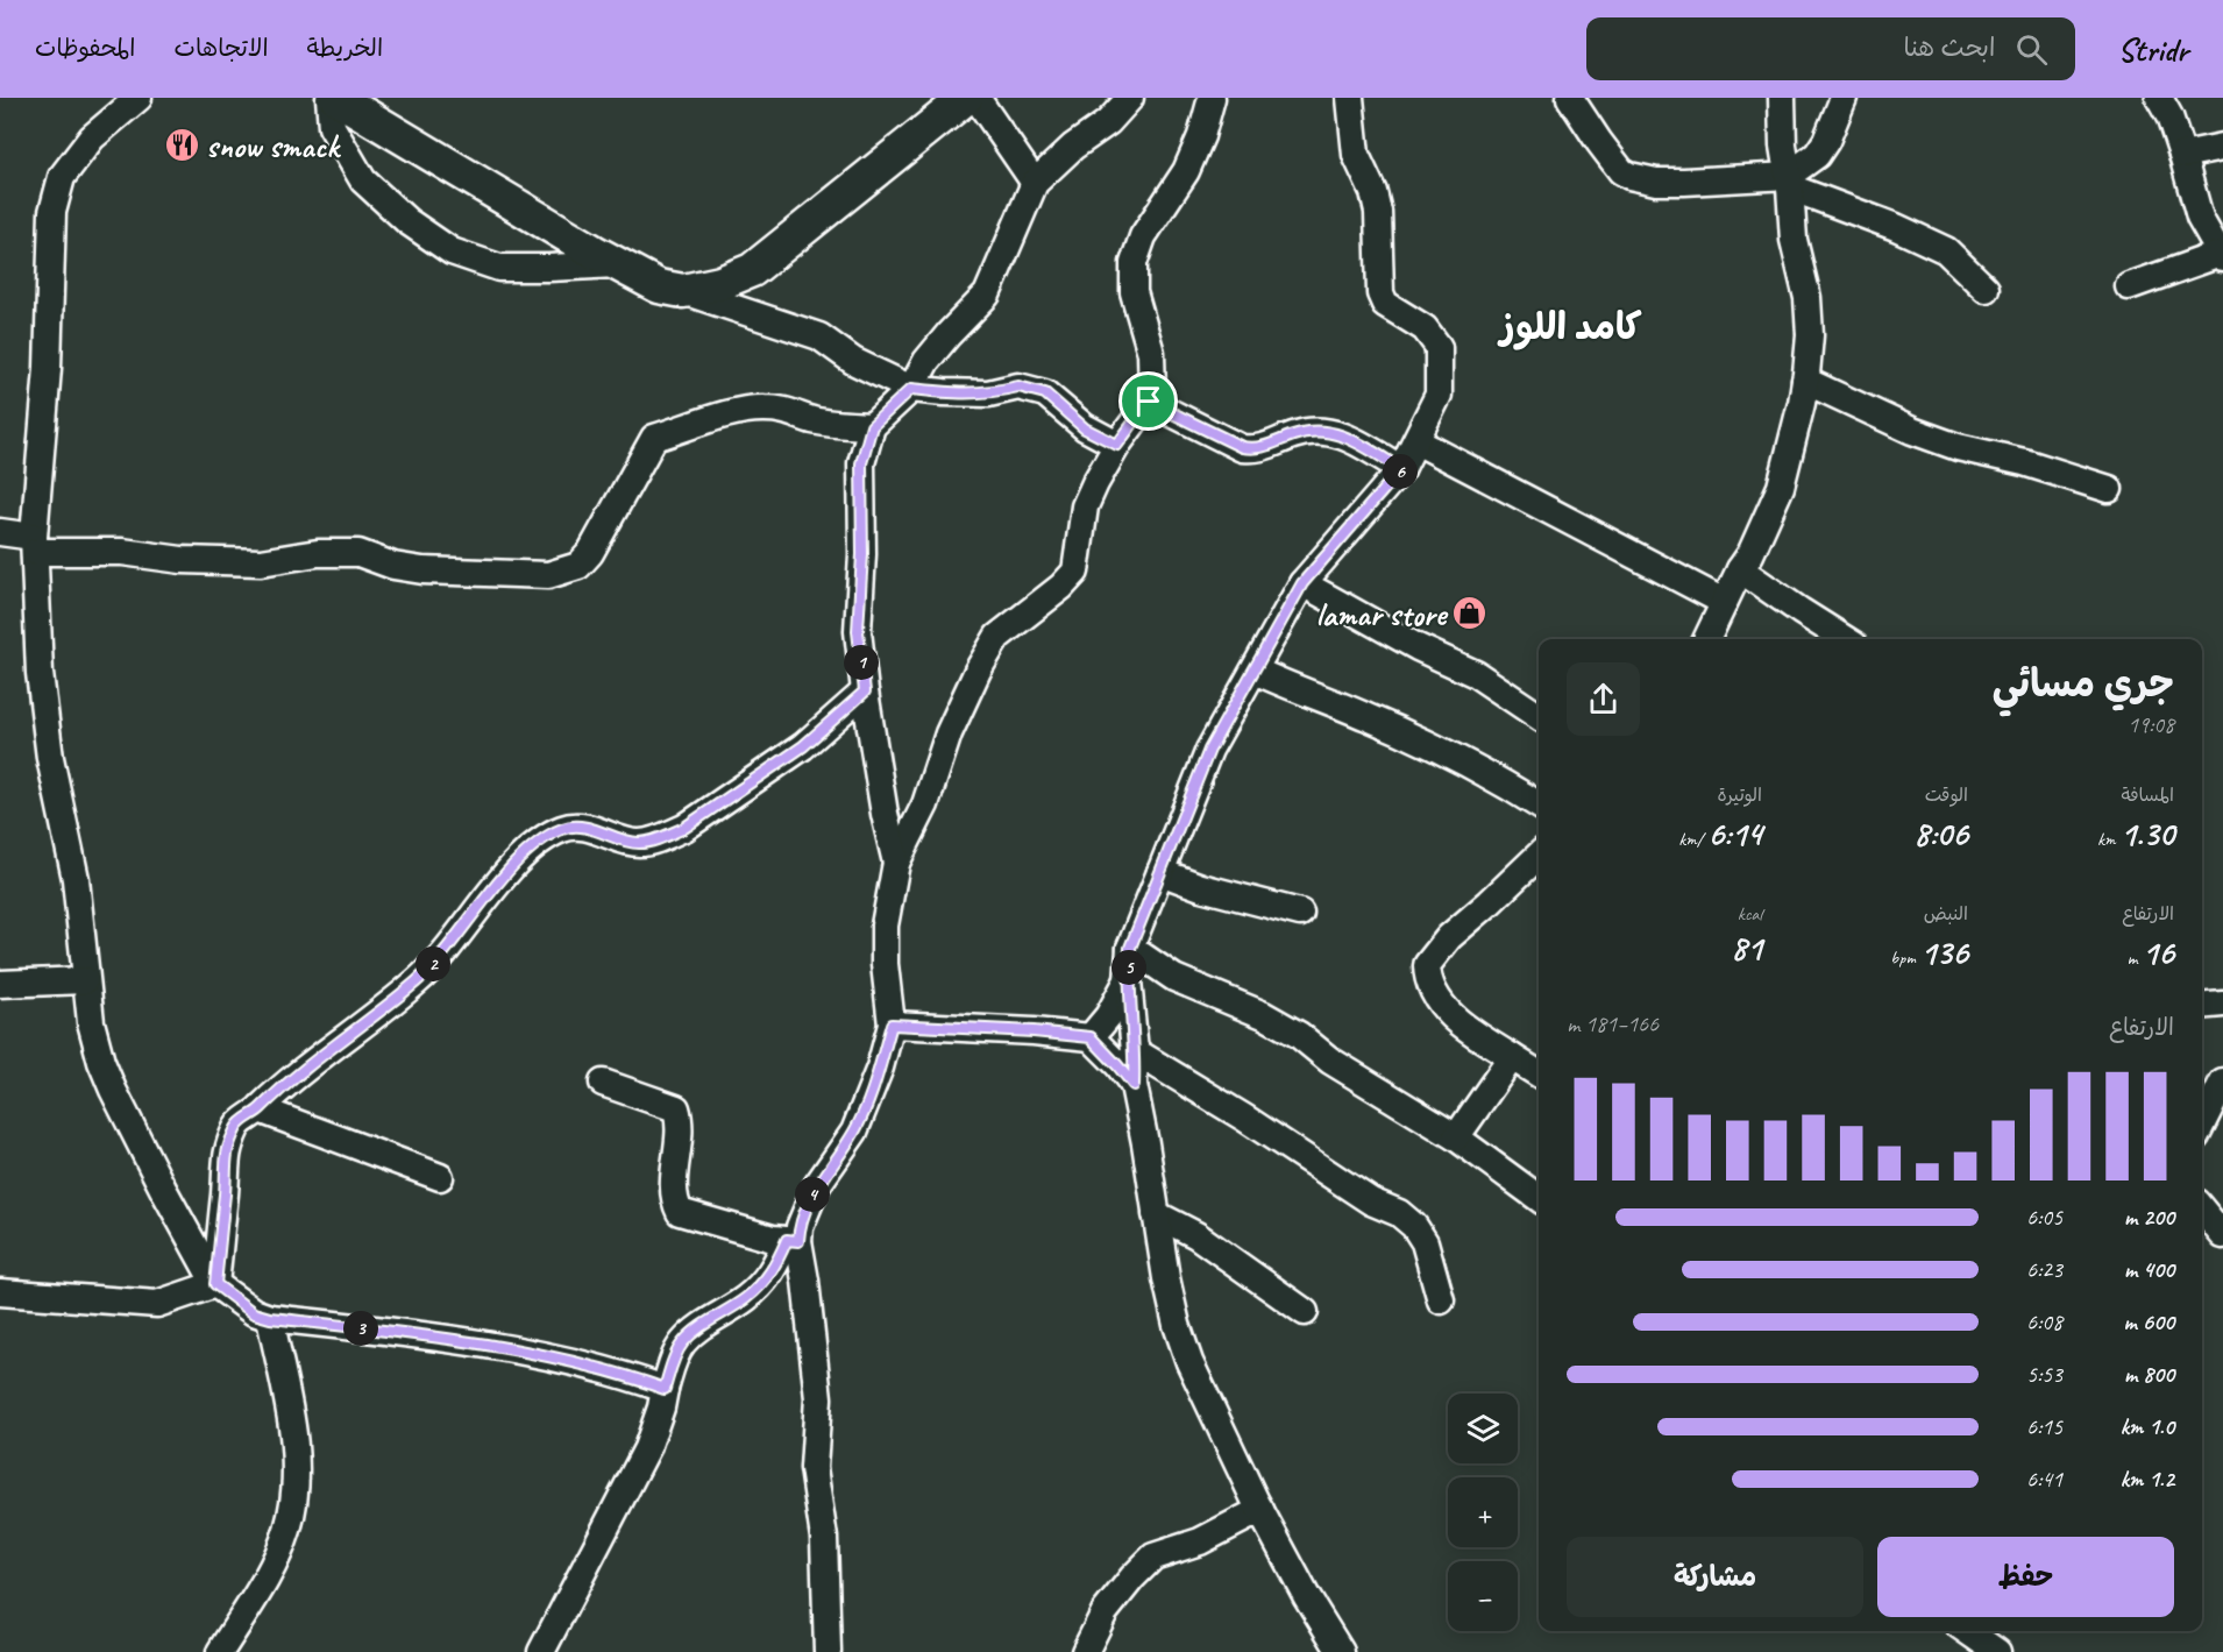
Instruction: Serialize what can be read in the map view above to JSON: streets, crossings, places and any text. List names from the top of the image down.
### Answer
{
  "districts": ["كامد اللوز"],
  "places": {
    "restaurant": ["snow smack"],
    "shop": ["lamar store"]
  },
  "page": {
    "header": "Stridr",
    "search": "ابحث هنا",
    "nav": ["الخريطة", "الاتجاهات", "المحفوظات"],
    "pins": [
      "6",
      "1",
      "2",
      "5",
      "4",
      "3"
    ],
    "heading": ["جري مسائي", "19:08"],
    "stats": [
      ["المسافة", "1.30 km"],
      ["الوقت", "8:06"],
      ["الوتيرة", "6:14 /km"],
      ["الارتفاع", "16 m"],
      ["النبض", "136 bpm"],
      ["kcal", "81"]
    ],
    "chart": ["الارتفاع", "166–181 m"],
    "list": [
      {
        "name": "200 m",
        "note": "6:05"
      },
      {
        "name": "400 m",
        "note": "6:23"
      },
      {
        "name": "600 m",
        "note": "6:08"
      },
      {
        "name": "800 m",
        "note": "5:53"
      },
      {
        "name": "1.0 km",
        "note": "6:15"
      },
      {
        "name": "1.2 km",
        "note": "6:41"
      }
    ],
    "map_buttons": ["+", "−"],
    "buttons": ["حفظ", "مشاركة"]
  }
}
